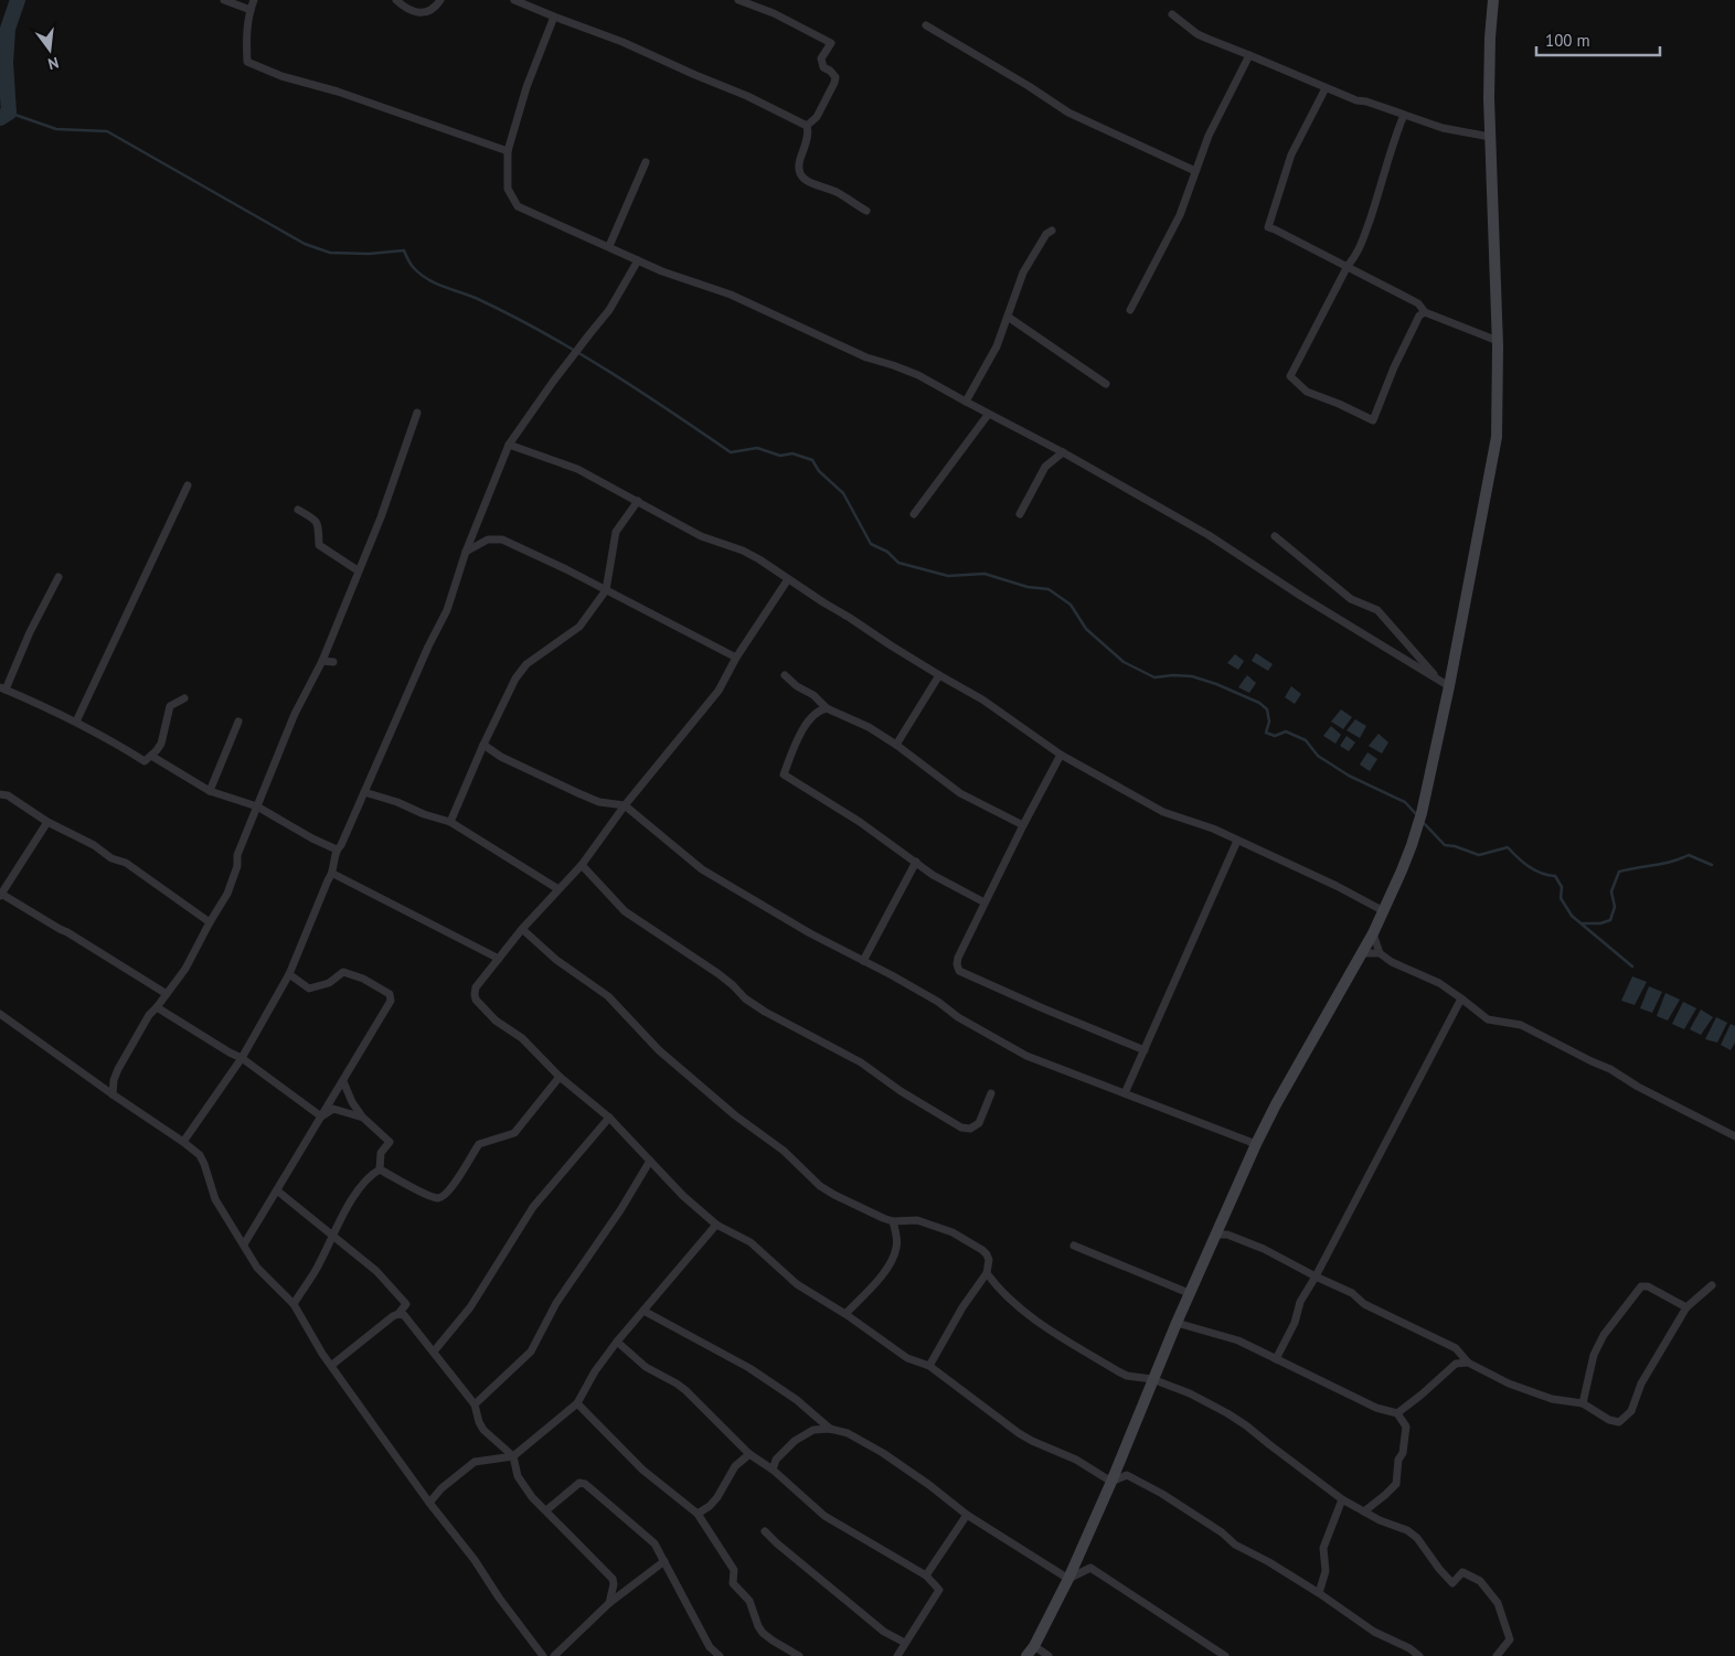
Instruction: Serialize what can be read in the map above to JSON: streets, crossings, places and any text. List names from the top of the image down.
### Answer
{
  "scale_bar": "100 m",
  "north": "bottom"
}
